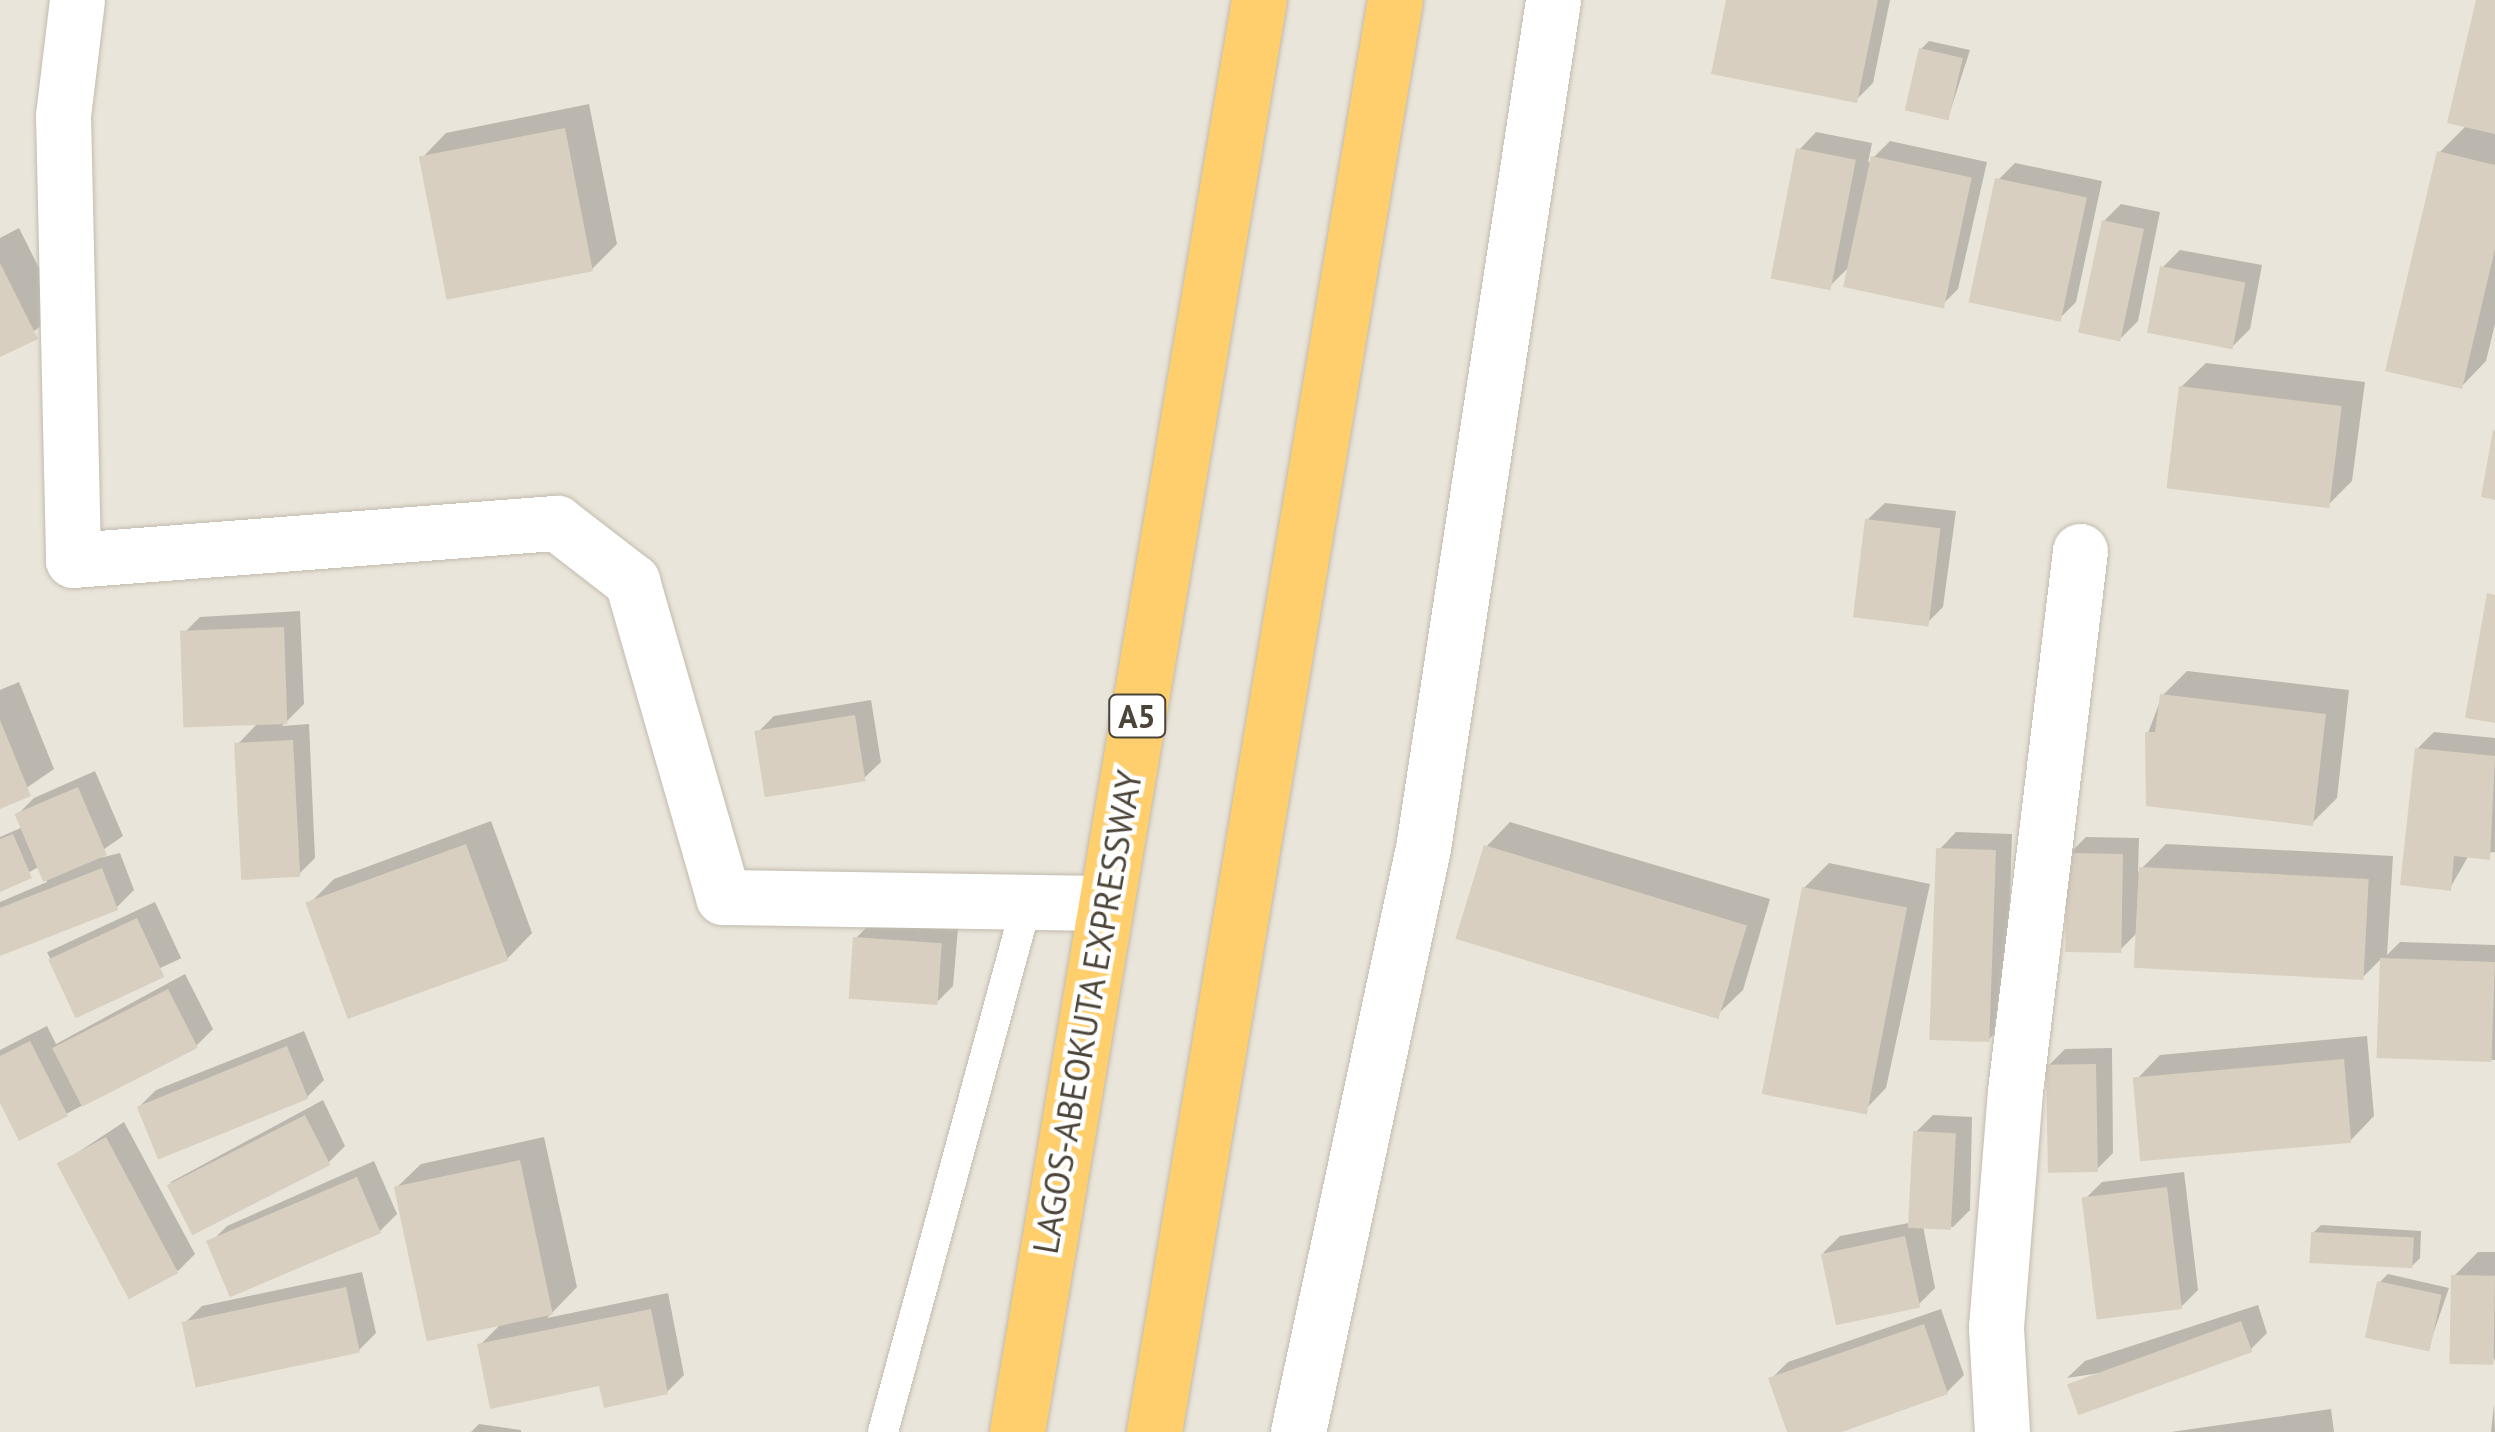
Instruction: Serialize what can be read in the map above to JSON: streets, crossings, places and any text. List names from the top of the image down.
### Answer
{
  "streets": {
    "highway": ["A5", "LAGOS-ABEOKUTA EXPRESSWAY"]
  }
}
